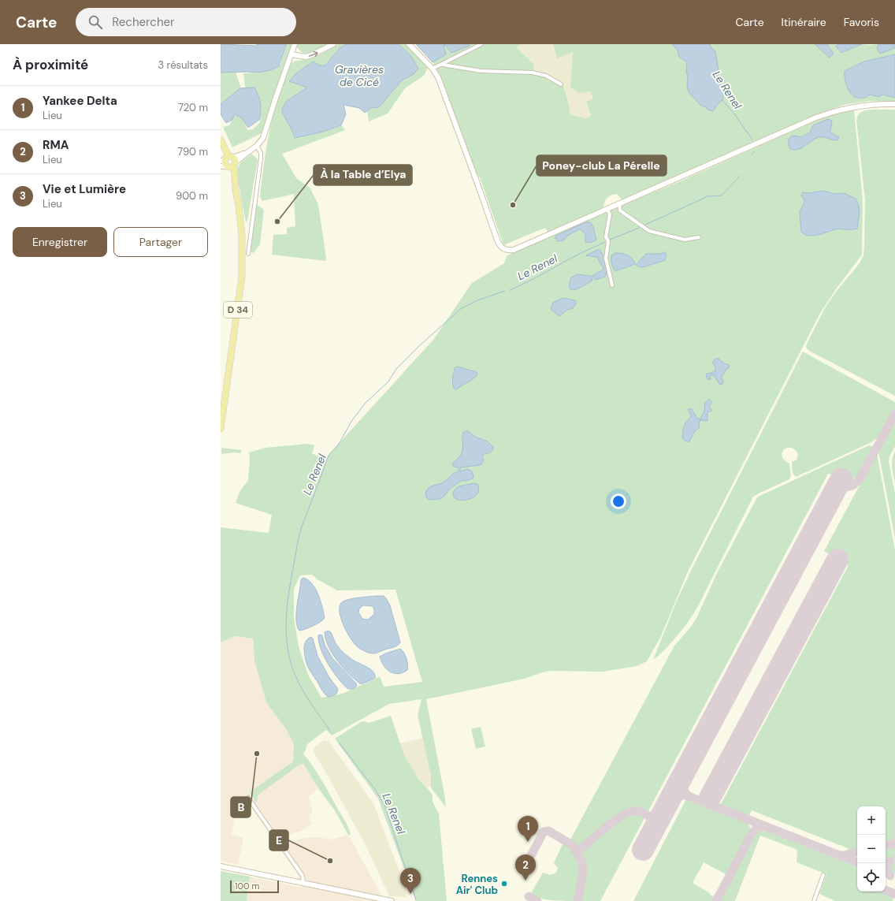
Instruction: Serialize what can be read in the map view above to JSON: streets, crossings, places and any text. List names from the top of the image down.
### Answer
{
  "streets": {
    "main road": ["D 34"]
  },
  "water": ["Gravières de Cicé", "Le Renel"],
  "places": [
    "Poney-club La Pérelle",
    "À la Table d’Elya",
    "B",
    "E",
    "Rennes Air' Club"
  ],
  "scale_bar": "100 m",
  "page": {
    "header": "Carte",
    "search": "Rechercher",
    "nav": ["Carte", "Itinéraire", "Favoris"],
    "heading": ["À proximité", "3 résultats"],
    "list": [
      {
        "mark": "1",
        "name": "Yankee Delta",
        "note": "Lieu",
        "value": "720 m"
      },
      {
        "mark": "2",
        "name": "RMA",
        "note": "Lieu",
        "value": "790 m"
      },
      {
        "mark": "3",
        "name": "Vie et Lumière",
        "note": "Lieu",
        "value": "900 m"
      }
    ],
    "buttons": ["Enregistrer", "Partager"],
    "map_buttons": ["+", "−"],
    "pins": ["1", "2", "3"],
    "scale": "100 m"
  }
}
